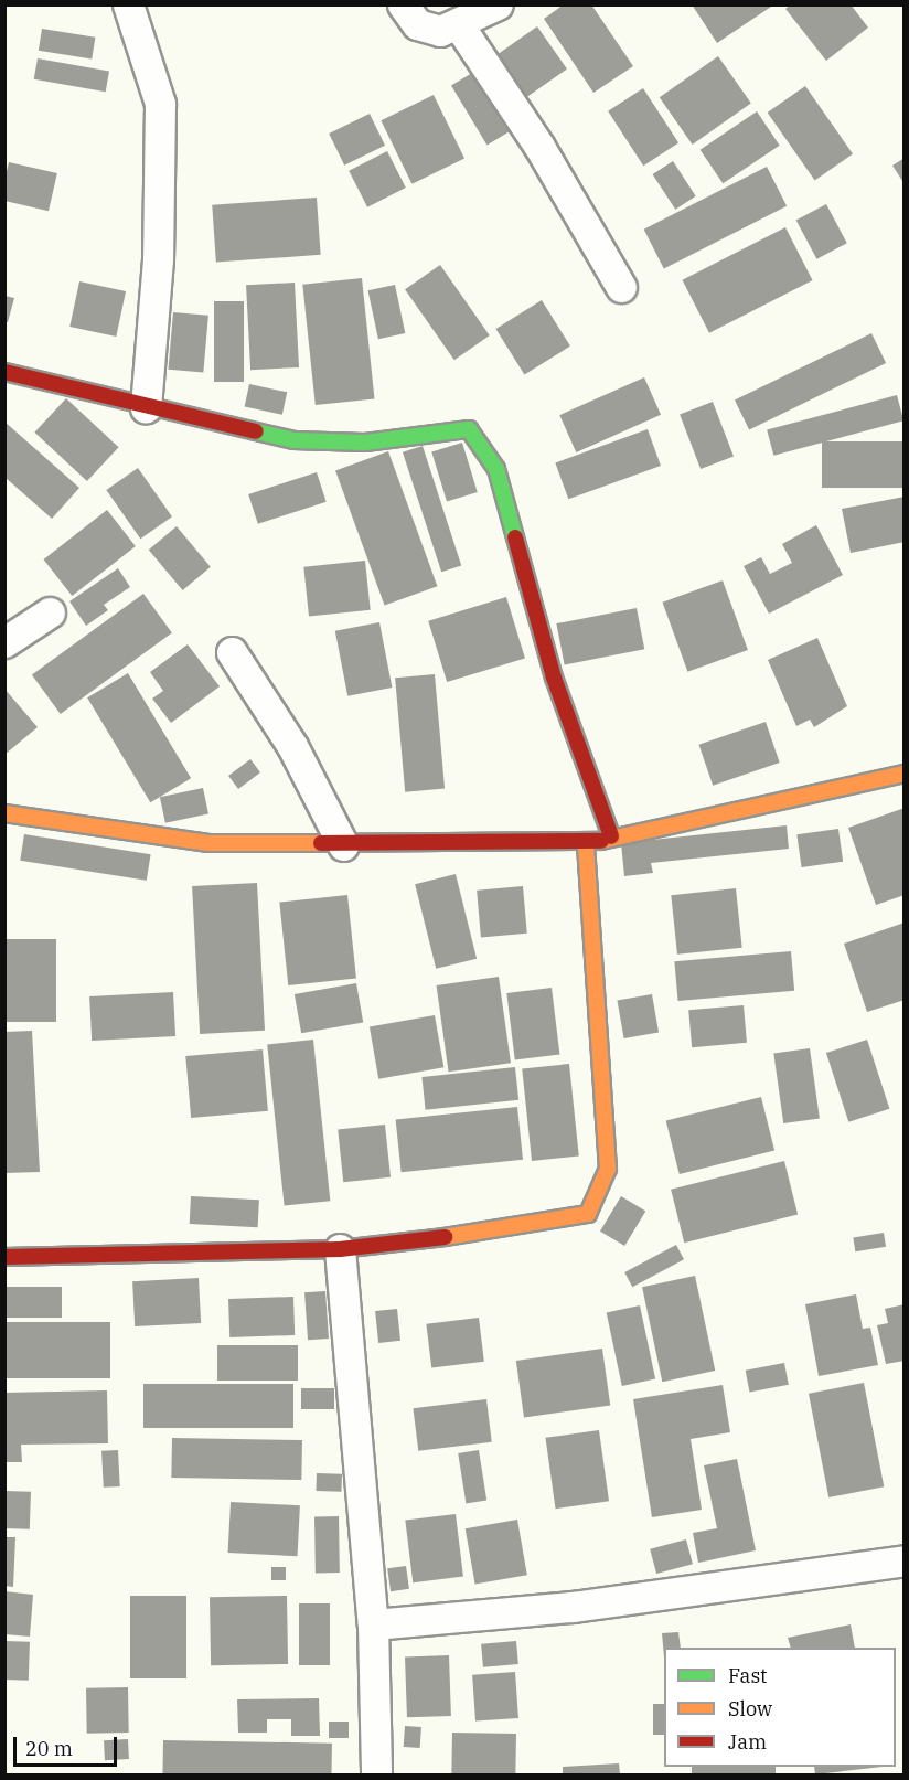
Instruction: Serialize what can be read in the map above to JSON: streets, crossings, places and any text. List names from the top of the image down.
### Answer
{
  "legend": ["Fast", "Slow", "Jam"],
  "scale_bar": "20 m"
}
